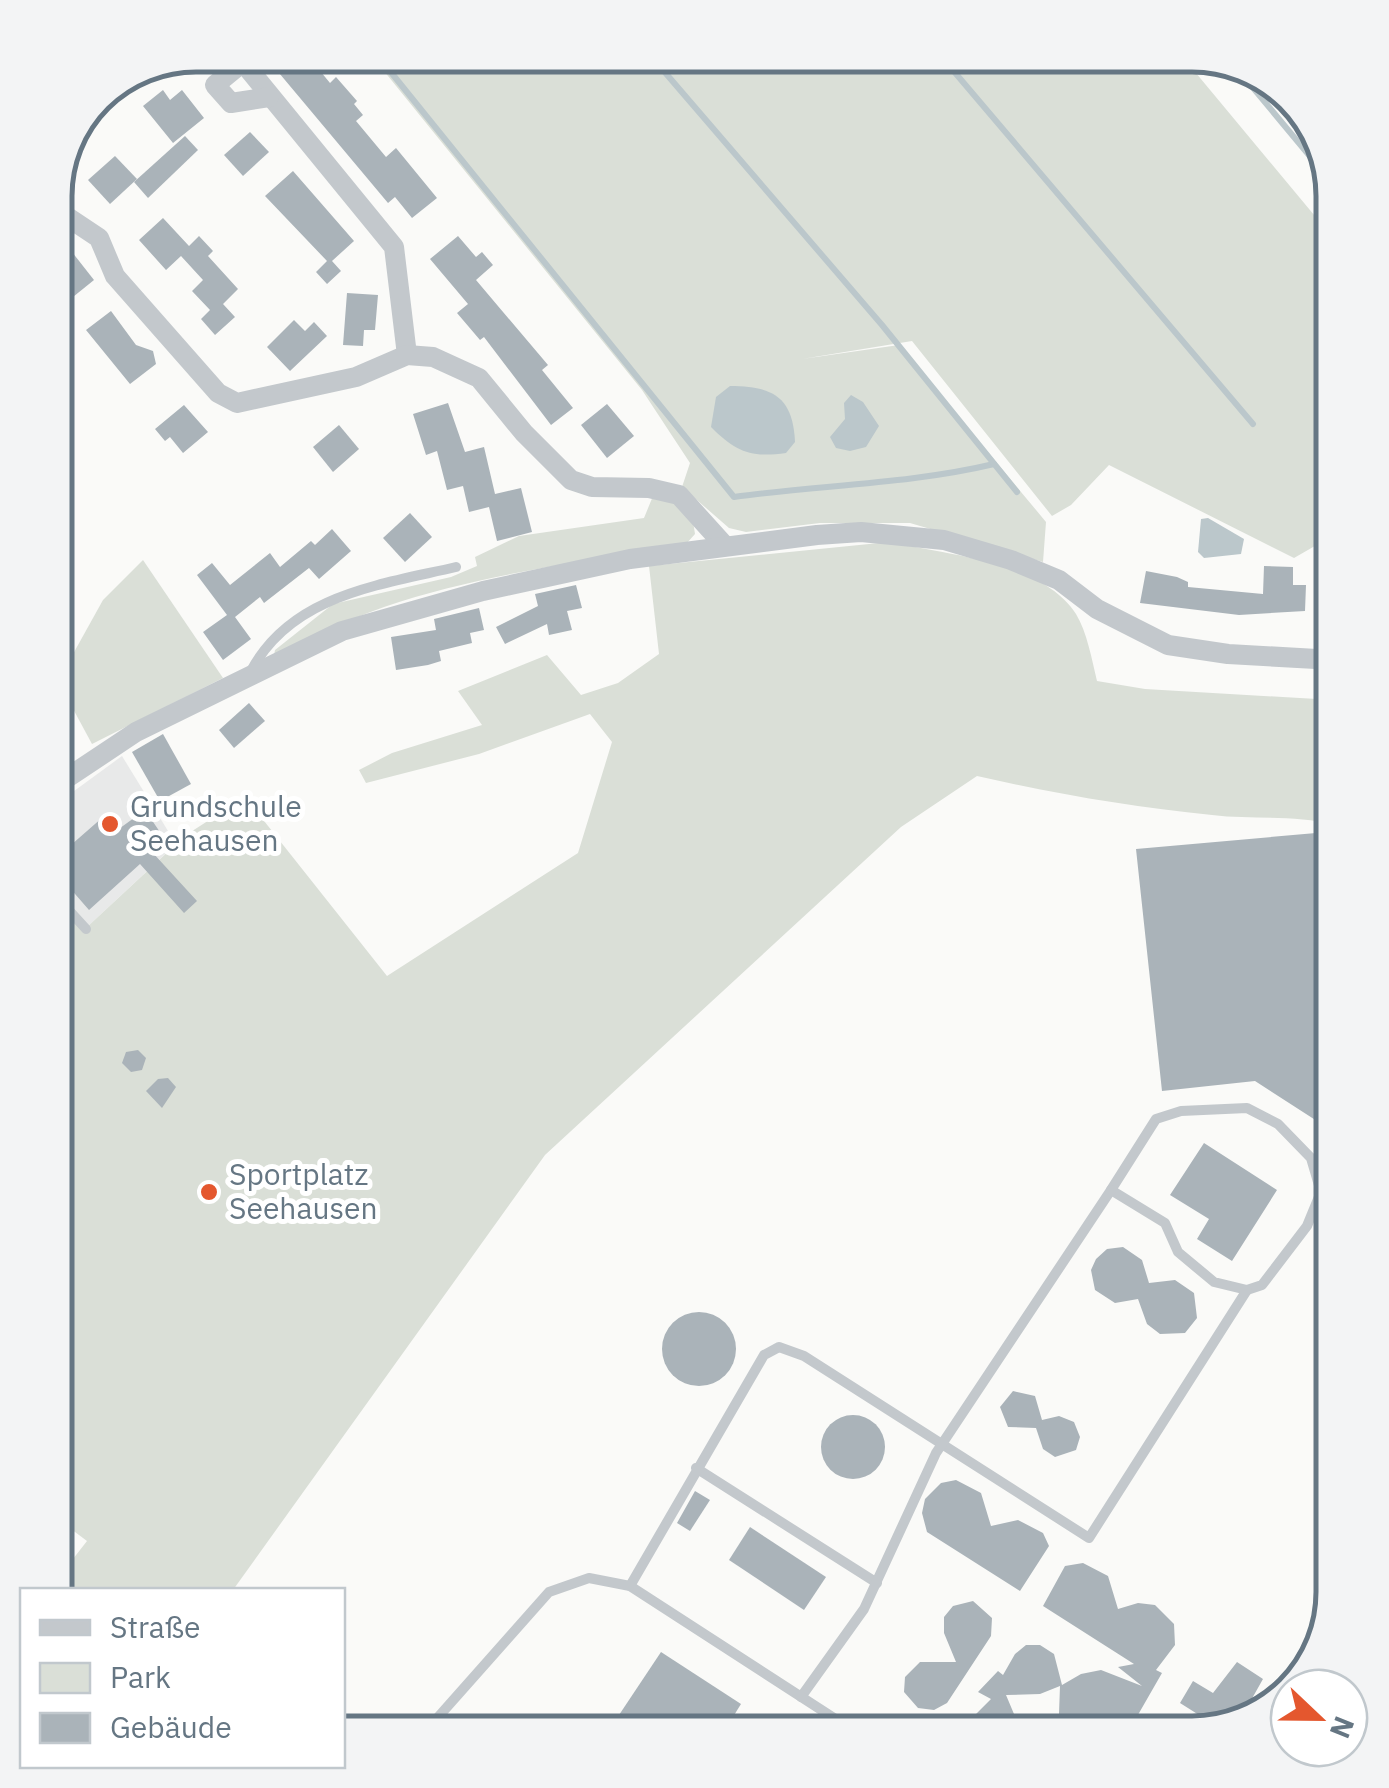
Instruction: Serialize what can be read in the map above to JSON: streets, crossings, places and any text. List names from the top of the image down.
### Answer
{
  "places": ["Grundschule Seehausen", "Sportplatz Seehausen"],
  "legend": ["Straße", "Park", "Gebäude"],
  "north": "right"
}
